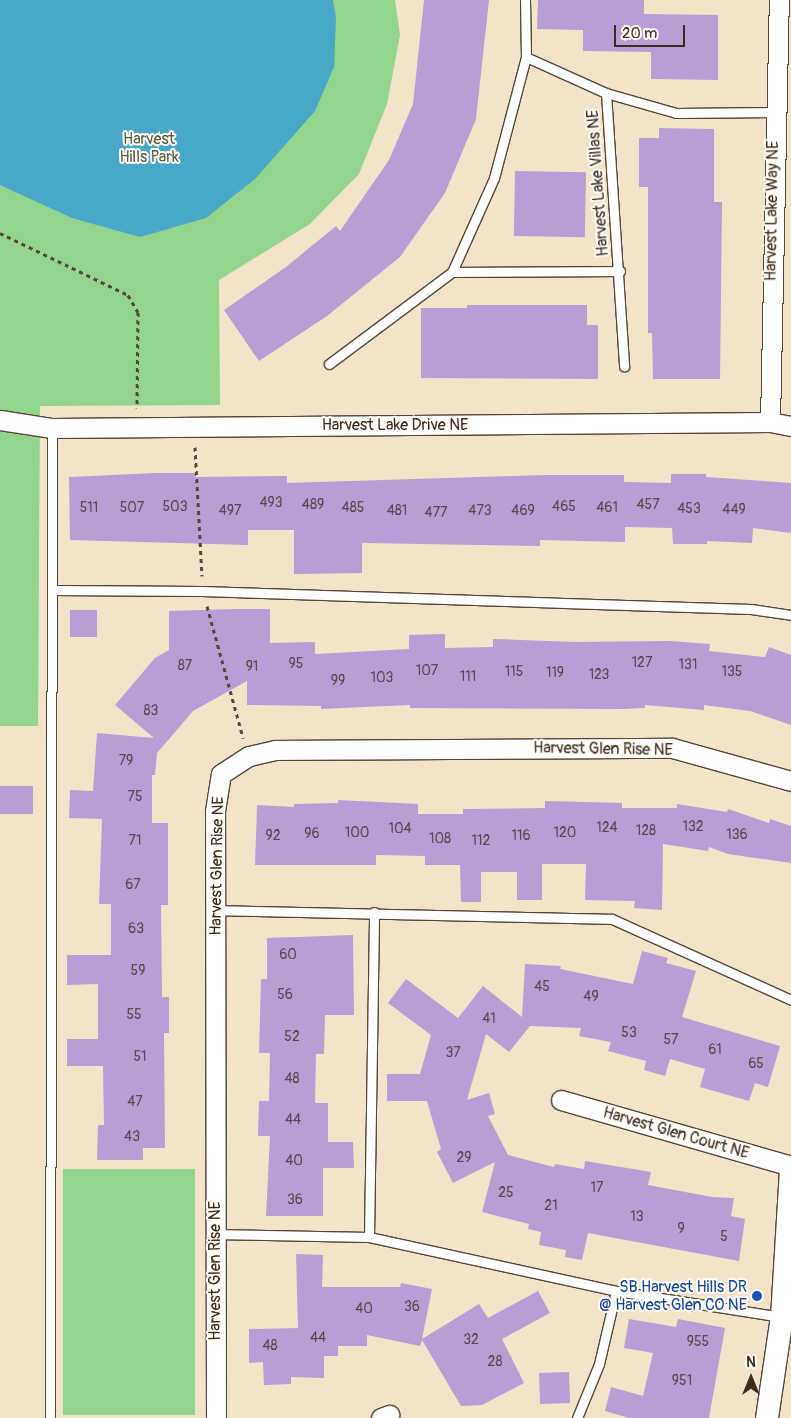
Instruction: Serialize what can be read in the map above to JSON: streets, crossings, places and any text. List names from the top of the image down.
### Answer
{
  "streets": {
    "street": [
      "Harvest Lake Way NE",
      "Harvest Lake Drive NE",
      "Harvest Glen Rise NE",
      "Harvest Glen Court NE"
    ],
    "lane": ["Harvest Lake Villas NE"]
  },
  "crossings": [
    ["Harvest Lake Villas NE", "Harvest Lake Way NE"],
    ["Harvest Lake Way NE", "Harvest Lake Drive NE"]
  ],
  "parks": ["Harvest Hills Park"],
  "places": ["SB Harvest Hills DR @ Harvest Glen CO NE"],
  "house_numbers": [
    "493",
    "489",
    "457",
    "503",
    "465",
    "511",
    "507",
    "485",
    "461",
    "453",
    "449",
    "497",
    "481",
    "473",
    "469",
    "477",
    "127",
    "95",
    "131",
    "87",
    "91",
    "107",
    "115",
    "135",
    "119",
    "123",
    "111",
    "103",
    "99",
    "83",
    "79",
    "75",
    "132",
    "124",
    "104",
    "128",
    "100",
    "120",
    "96",
    "136",
    "92",
    "116",
    "108",
    "71",
    "112",
    "67",
    "63",
    "60",
    "59",
    "45",
    "56",
    "49",
    "55",
    "41",
    "53",
    "52",
    "57",
    "61",
    "37",
    "51",
    "65",
    "48",
    "47",
    "44",
    "43",
    "29",
    "40",
    "17",
    "25",
    "36",
    "21",
    "13",
    "9",
    "5",
    "36",
    "40",
    "44",
    "32",
    "955",
    "48",
    "28",
    "951"
  ],
  "scale_bar": "20 m",
  "north": "top"
}
